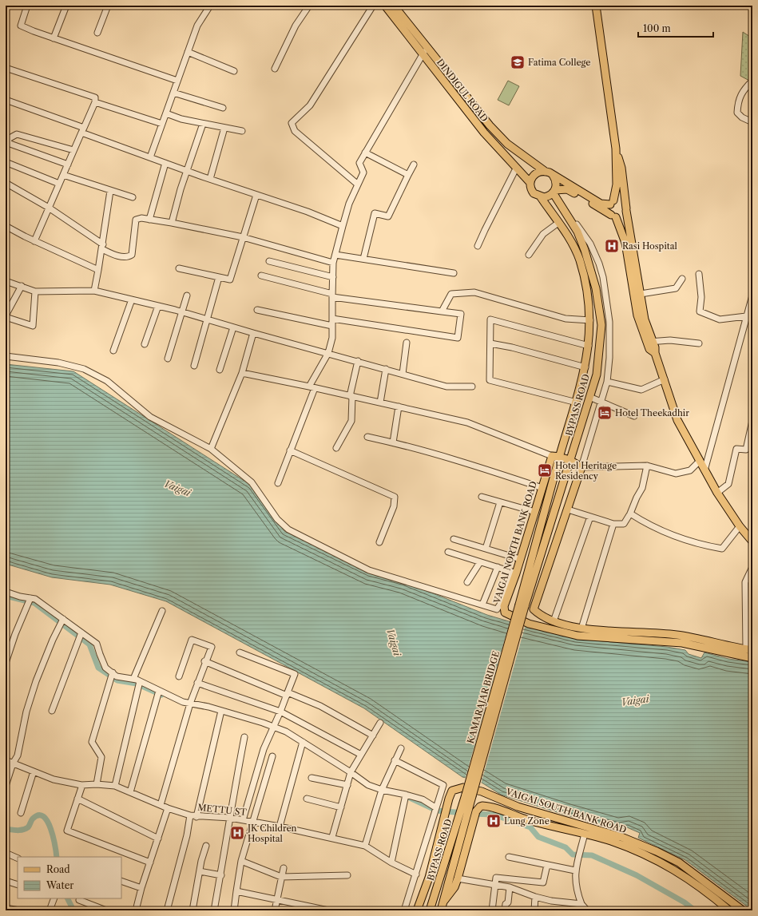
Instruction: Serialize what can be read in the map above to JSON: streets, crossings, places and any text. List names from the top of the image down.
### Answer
{
  "streets": {
    "main road": [
      "DINDIGUL ROAD",
      "BYPASS ROAD",
      "VAIGAI NORTH BANK ROAD",
      "KAMARAJAR BRIDGE",
      "VAIGAI SOUTH BANK ROAD"
    ],
    "street": ["METTU ST"]
  },
  "crossings": [
    ["DINDIGUL ROAD", "BYPASS ROAD"],
    ["BYPASS ROAD", "VAIGAI NORTH BANK ROAD"],
    ["BYPASS ROAD", "KAMARAJAR BRIDGE"],
    ["BYPASS ROAD", "VAIGAI SOUTH BANK ROAD"]
  ],
  "water": ["Vaigai"],
  "places": {
    "school or university": ["Fatima College"],
    "hospital": ["Rasi Hospital", "Lung Zone", "JK Children Hospital"],
    "hotel": ["Hotel Theekadhir", "Hotel Heritage Residency"]
  },
  "legend": ["Road", "Water"],
  "scale_bar": "100 m"
}
